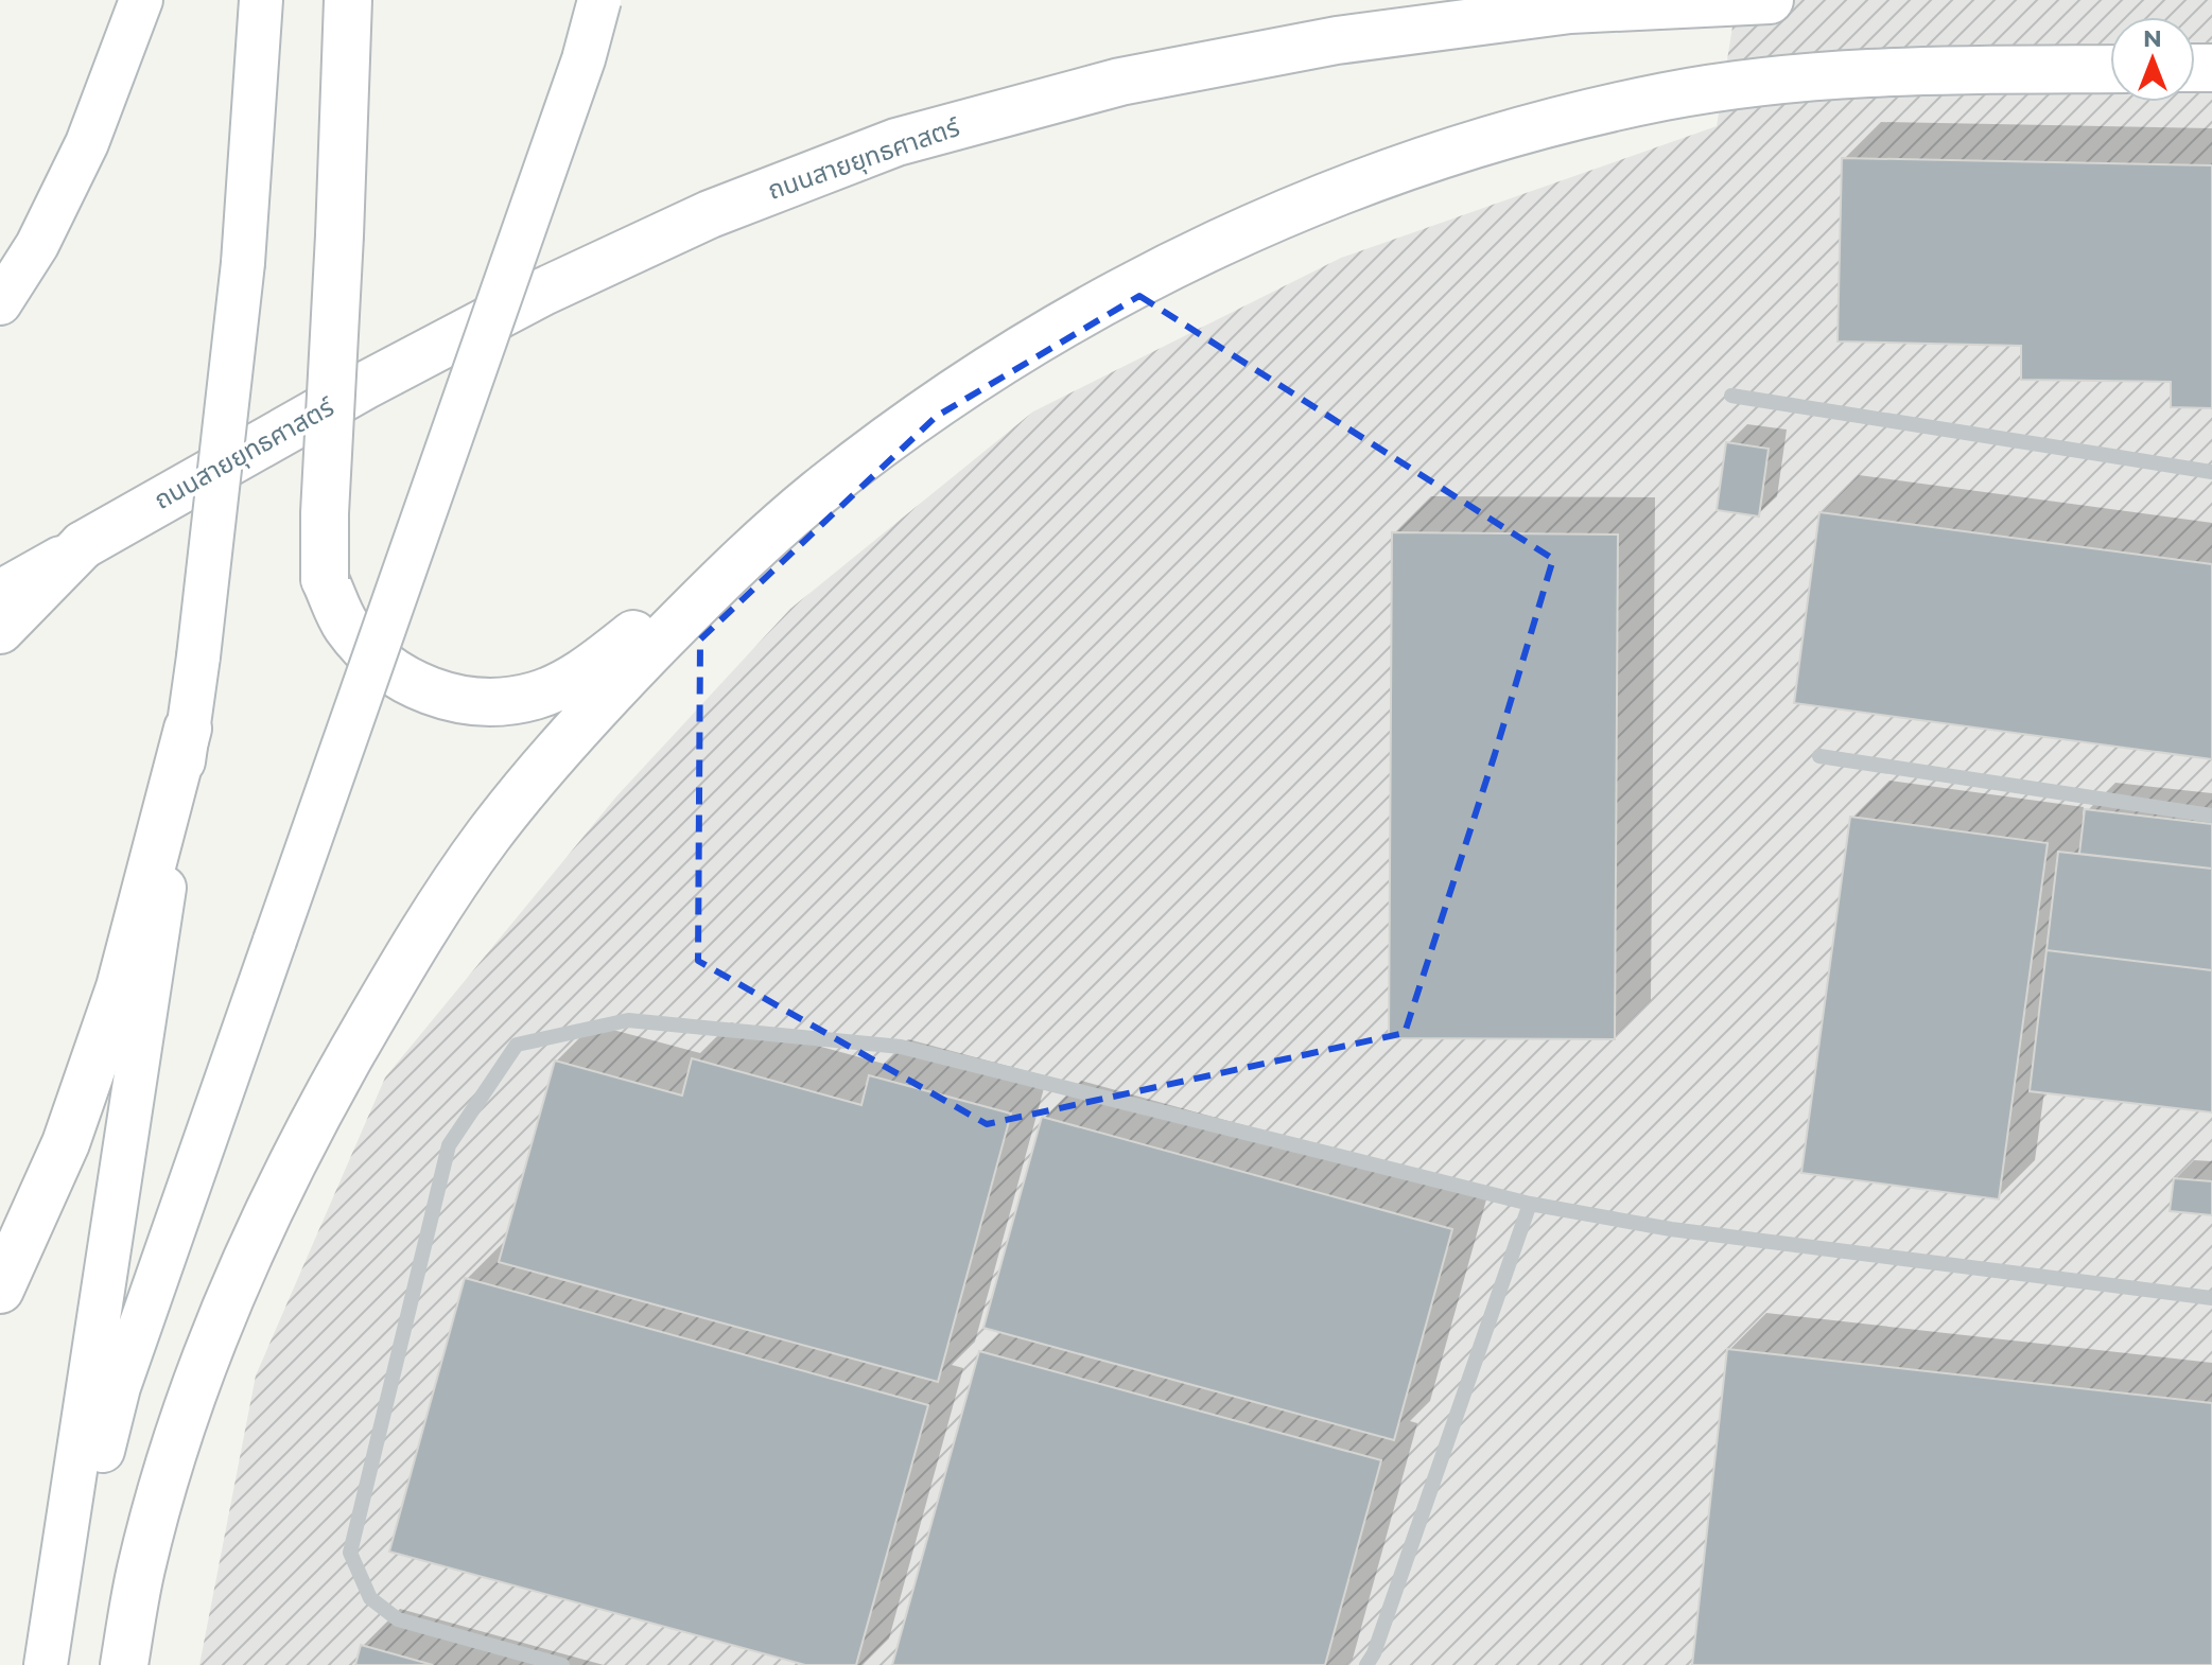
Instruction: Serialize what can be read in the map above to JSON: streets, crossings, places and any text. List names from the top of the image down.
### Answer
{
  "streets": {
    "main road": ["ถนนสายยุทธศาสตร์"]
  },
  "north": "top"
}
